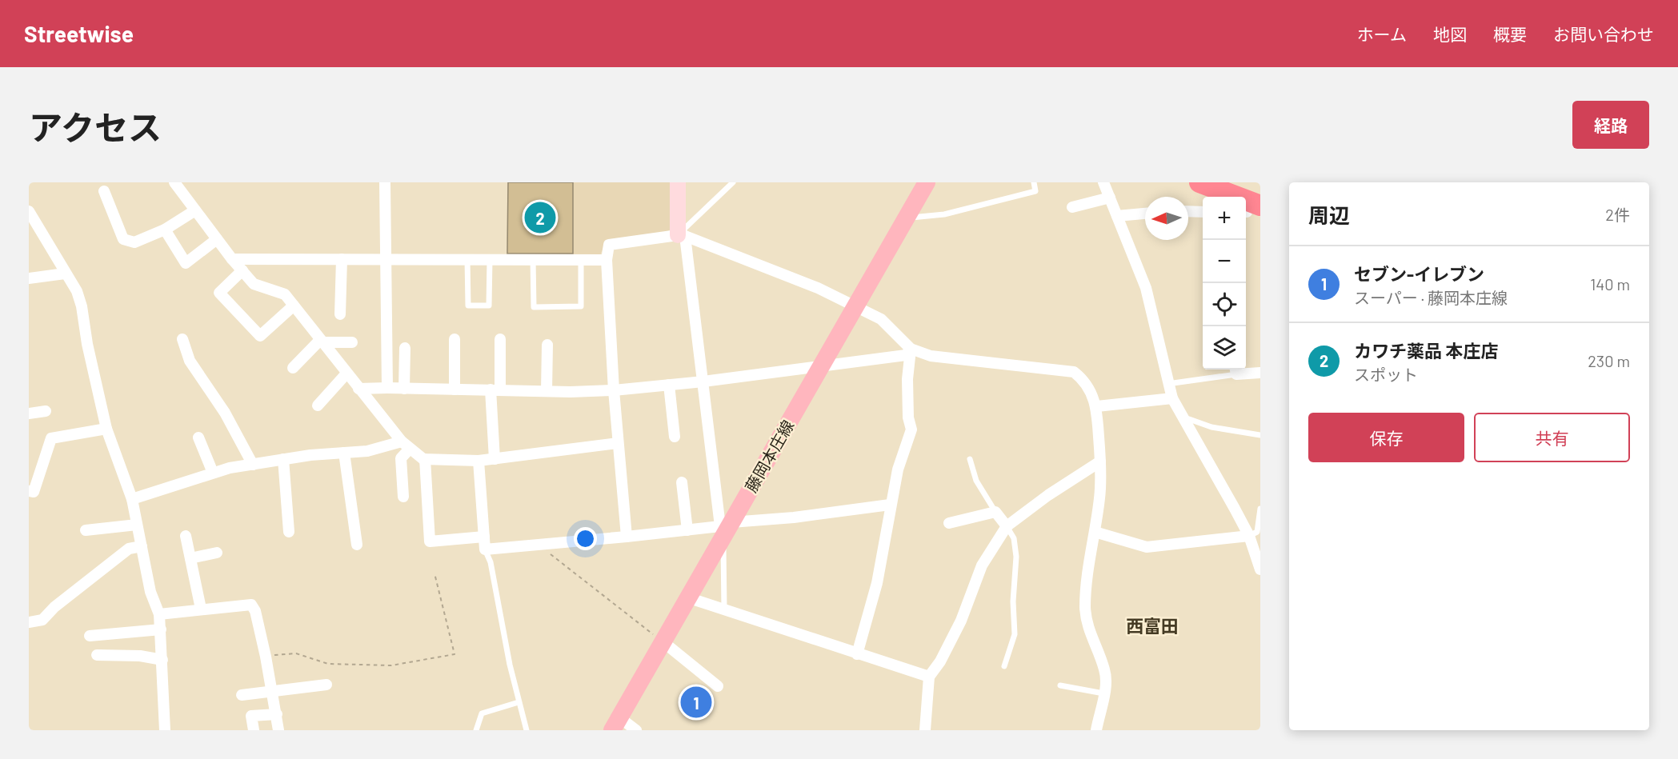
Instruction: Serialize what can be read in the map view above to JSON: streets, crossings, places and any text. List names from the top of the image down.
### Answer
{
  "streets": {
    "main road": ["藤岡本庄線"]
  },
  "districts": ["西富田"],
  "north": "left",
  "page": {
    "header": "Streetwise",
    "nav": [
      "ホーム",
      "地図",
      "概要",
      "お問い合わせ"
    ],
    "title": "アクセス",
    "buttons": [
      "経路",
      ["保存", "共有"]
    ],
    "heading": ["周辺", "2件"],
    "map_buttons": ["+", "−"],
    "pins": ["2", "1"],
    "list": [
      {
        "mark": "1",
        "name": "セブン-イレブン",
        "note": "スーパー · 藤岡本庄線",
        "value": "140 m"
      },
      {
        "mark": "2",
        "name": "カワチ薬品 本庄店",
        "note": "スポット",
        "value": "230 m"
      }
    ]
  }
}
